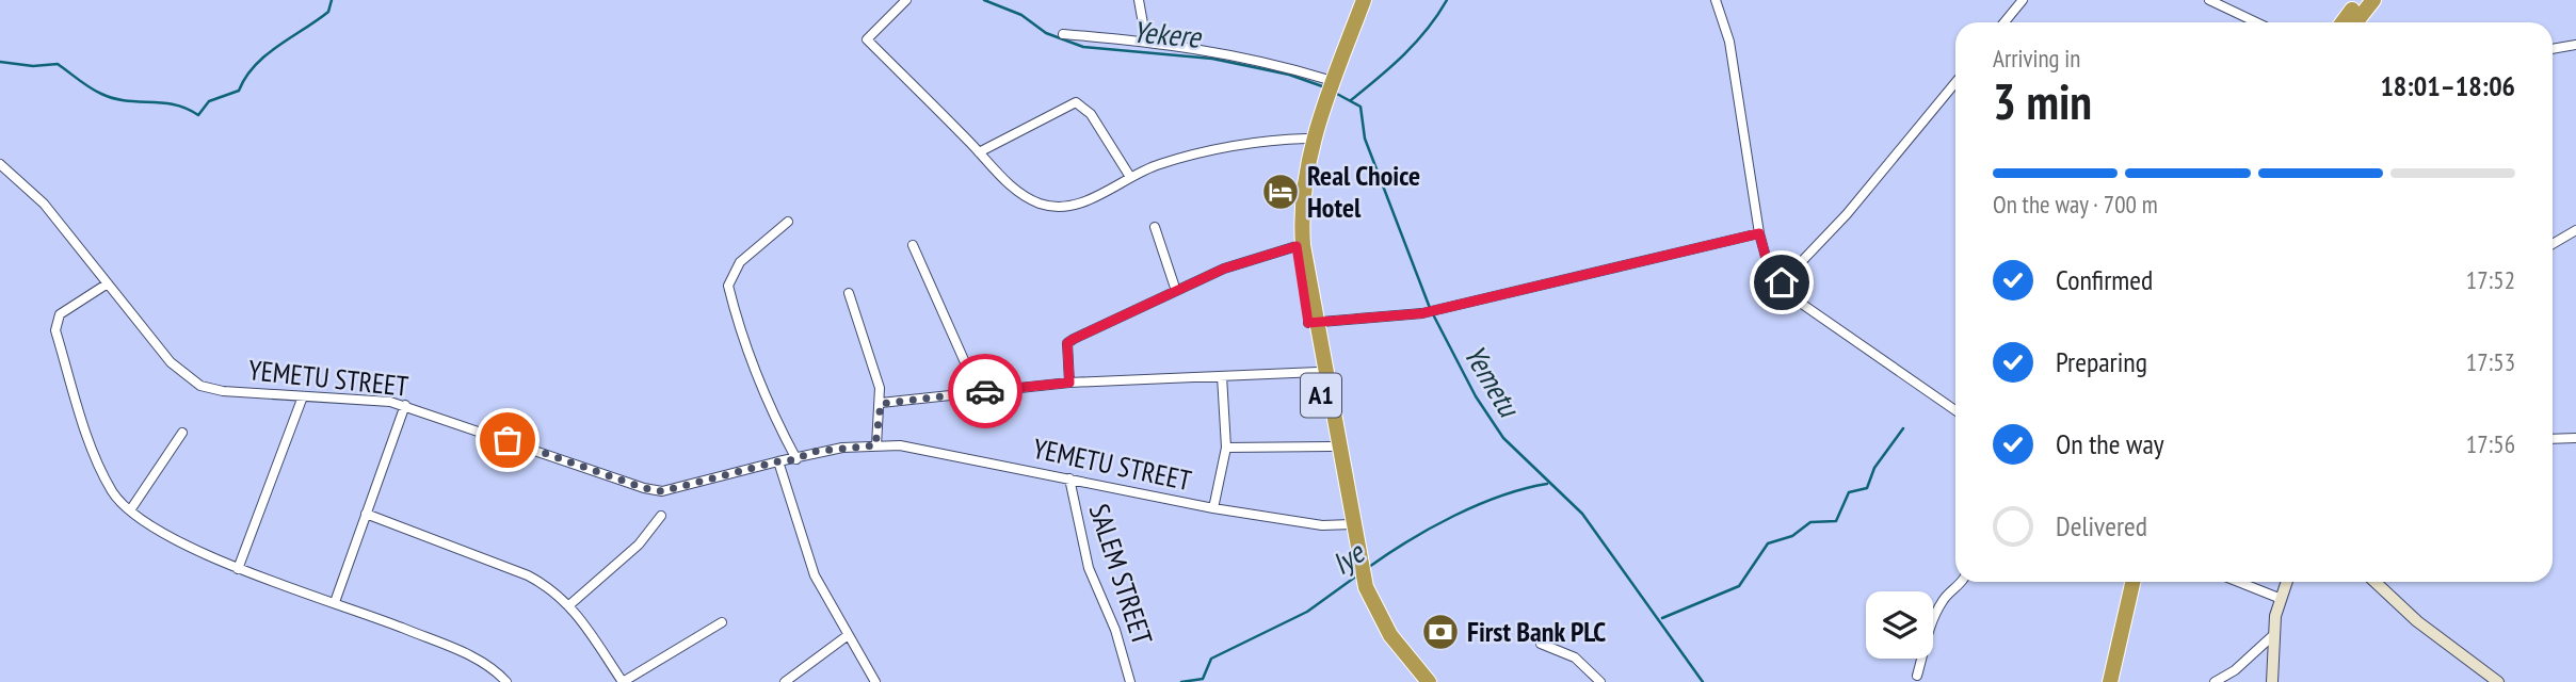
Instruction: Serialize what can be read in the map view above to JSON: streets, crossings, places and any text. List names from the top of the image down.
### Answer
{
  "streets": {
    "highway": ["A1"],
    "street": ["YEMETU STREET", "SALEM STREET"]
  },
  "crossings": [
    ["YEMETU STREET", "A1"],
    ["YEMETU STREET", "SALEM STREET"]
  ],
  "water": ["Yekere", "Yemetu", "Iye"],
  "places": {
    "hotel": ["Real Choice Hotel"],
    "bank": ["First Bank PLC"]
  },
  "page": {
    "heading": ["3 min", "Arriving in", "18:01–18:06"],
    "bar": "On the way · 700 m",
    "list": [
      ["Confirmed", "17:52"],
      ["Preparing", "17:53"],
      ["On the way", "17:56"],
      "Delivered"
    ]
  }
}
